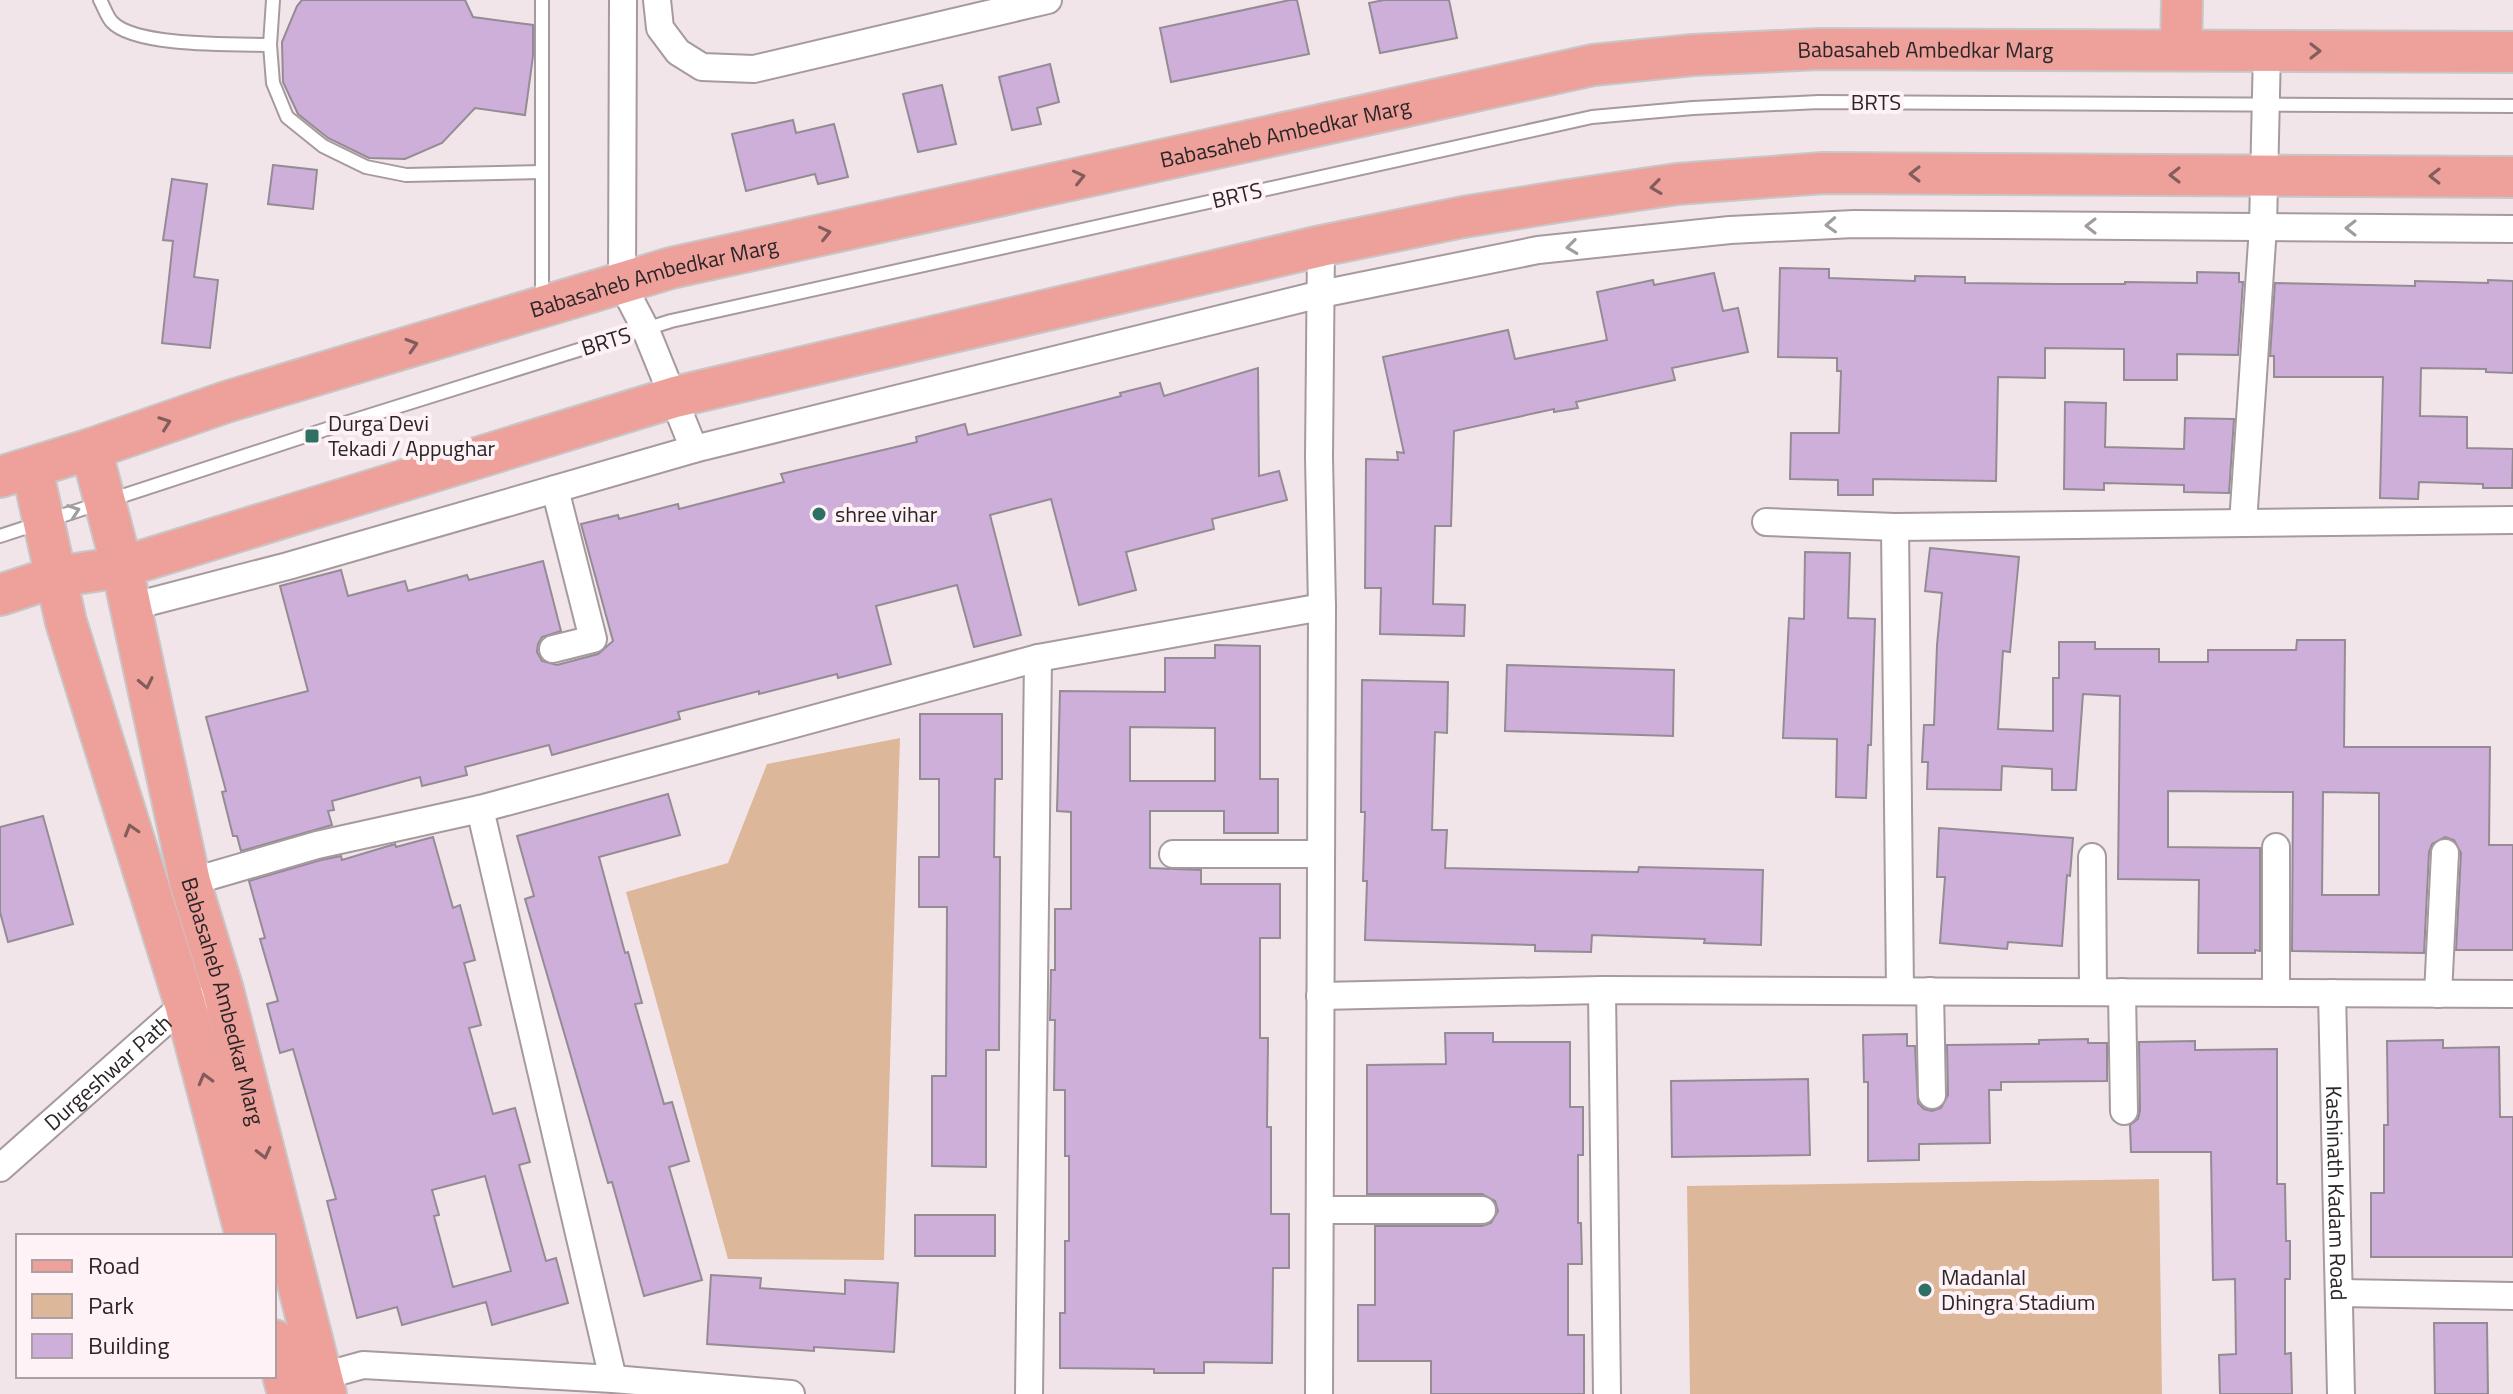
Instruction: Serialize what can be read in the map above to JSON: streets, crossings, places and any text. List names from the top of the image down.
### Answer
{
  "streets": {
    "main road": ["Babasaheb Ambedkar Marg"],
    "street": ["Durgeshwar Path", "Kashinath Kadam Road"],
    "lane": ["BRTS"]
  },
  "crossings": [
    ["Babasaheb Ambedkar Marg", "BRTS"],
    ["Babasaheb Ambedkar Marg", "Durgeshwar Path"]
  ],
  "places": {
    "transit": ["Durga Devi Tekadi / Appughar"],
    "other": ["shree vihar", "Madanlal Dhingra Stadium"]
  },
  "legend": ["Road", "Park", "Building"]
}
